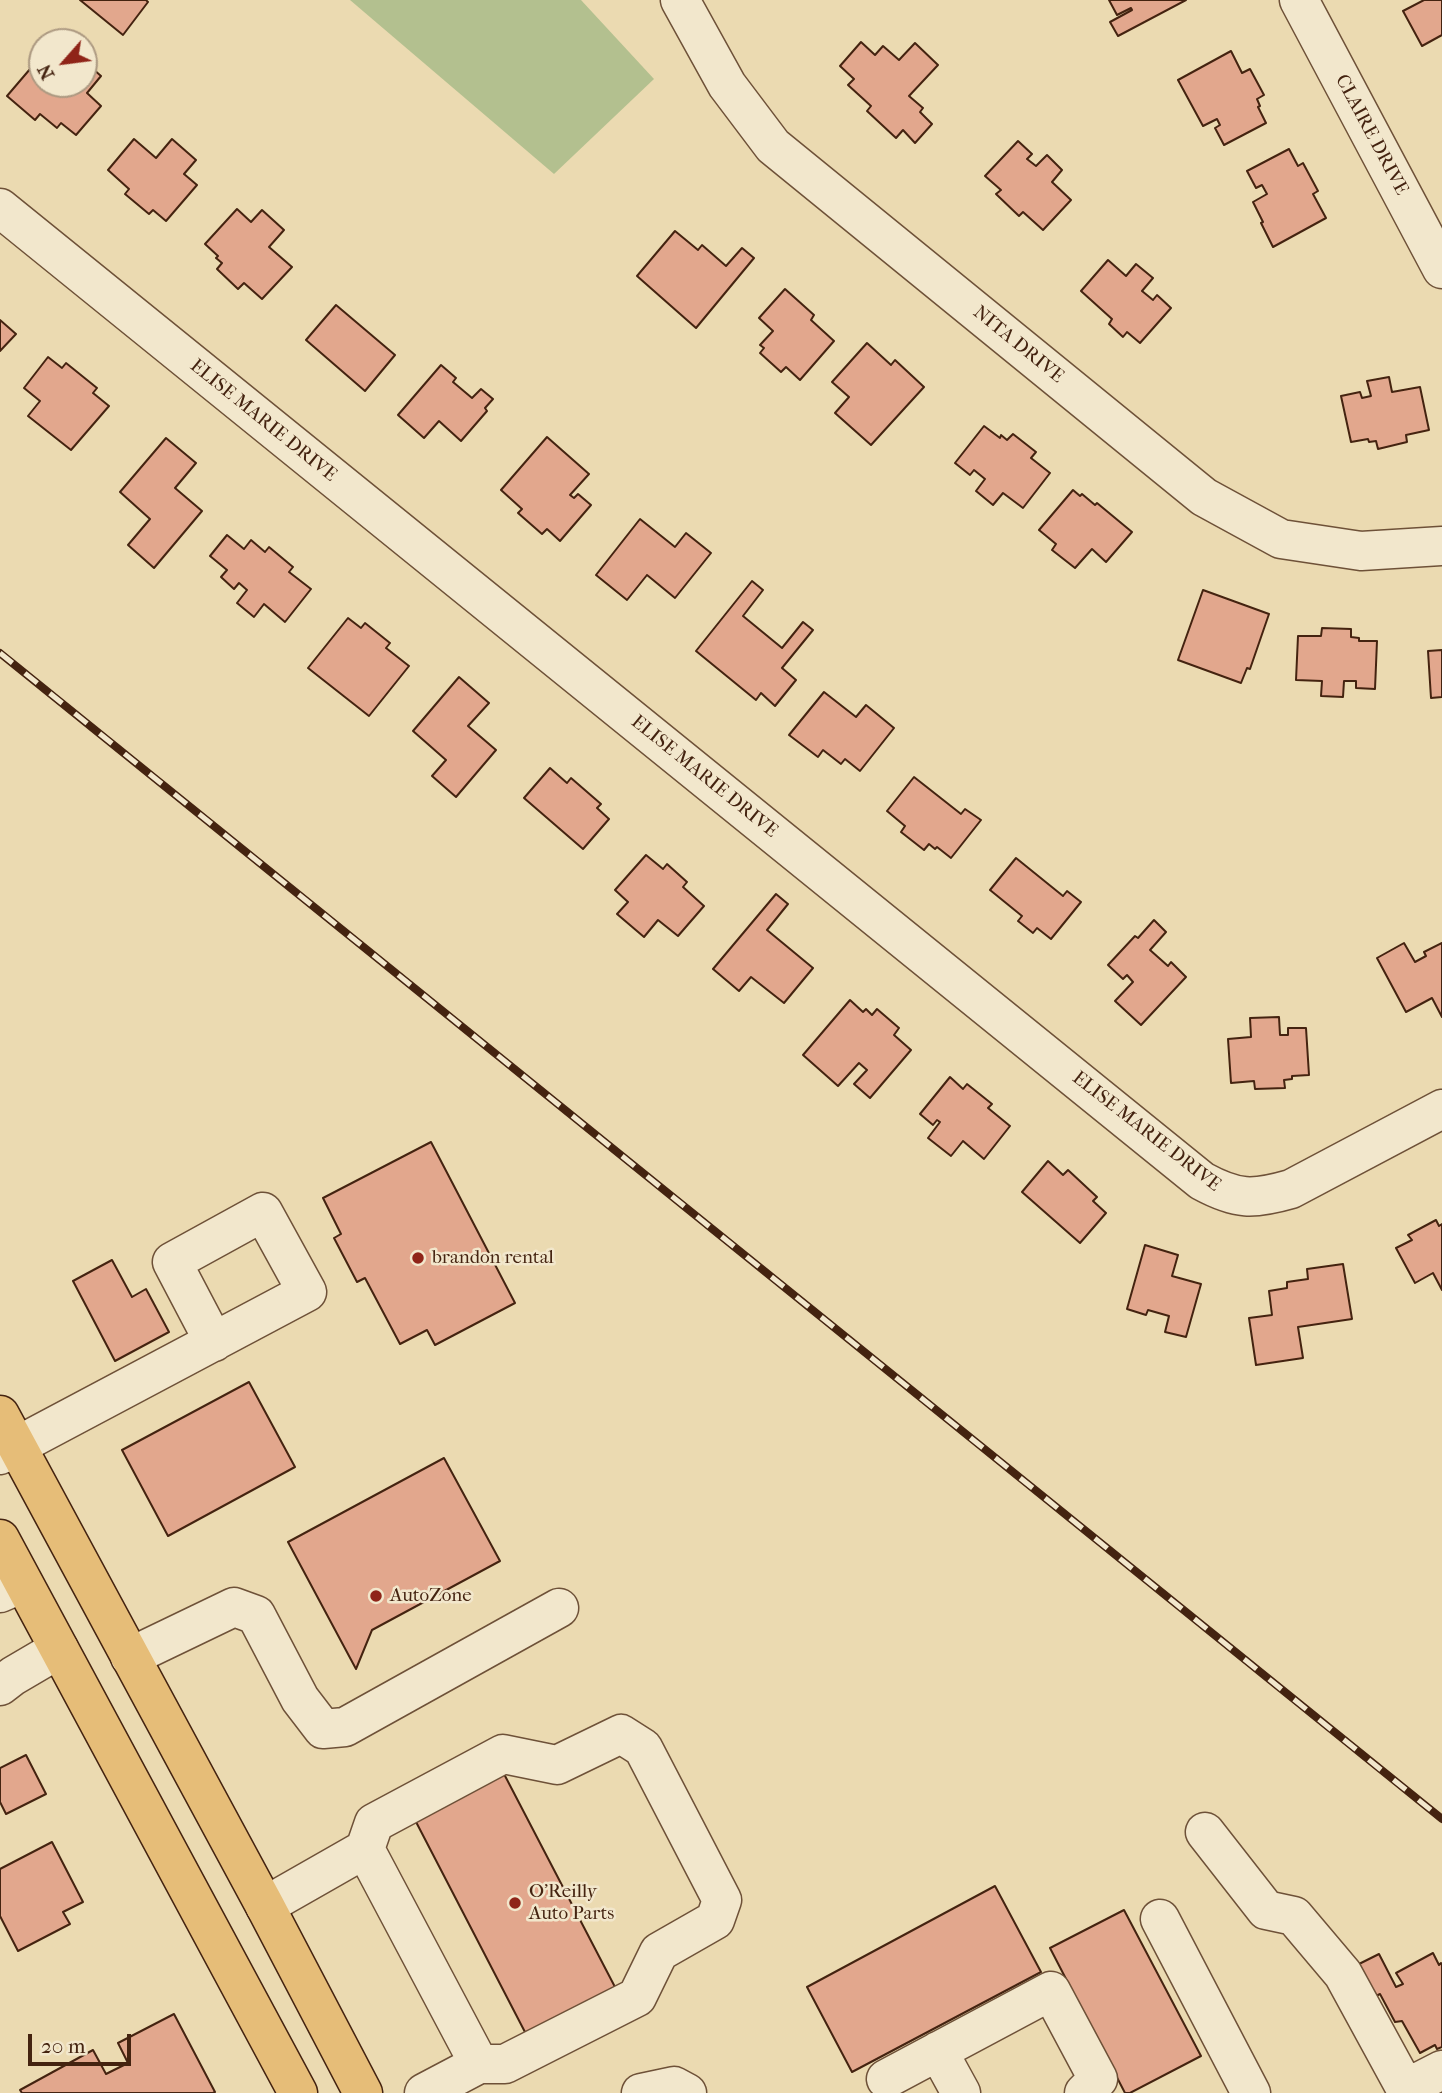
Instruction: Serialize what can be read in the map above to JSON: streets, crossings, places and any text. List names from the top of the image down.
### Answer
{
  "streets": {
    "street": ["CLAIRE DRIVE", "NITA DRIVE", "ELISE MARIE DRIVE"]
  },
  "places": ["brandon rental", "AutoZone", "O'Reilly Auto Parts"],
  "scale_bar": "20 m",
  "north": "bottom left"
}
